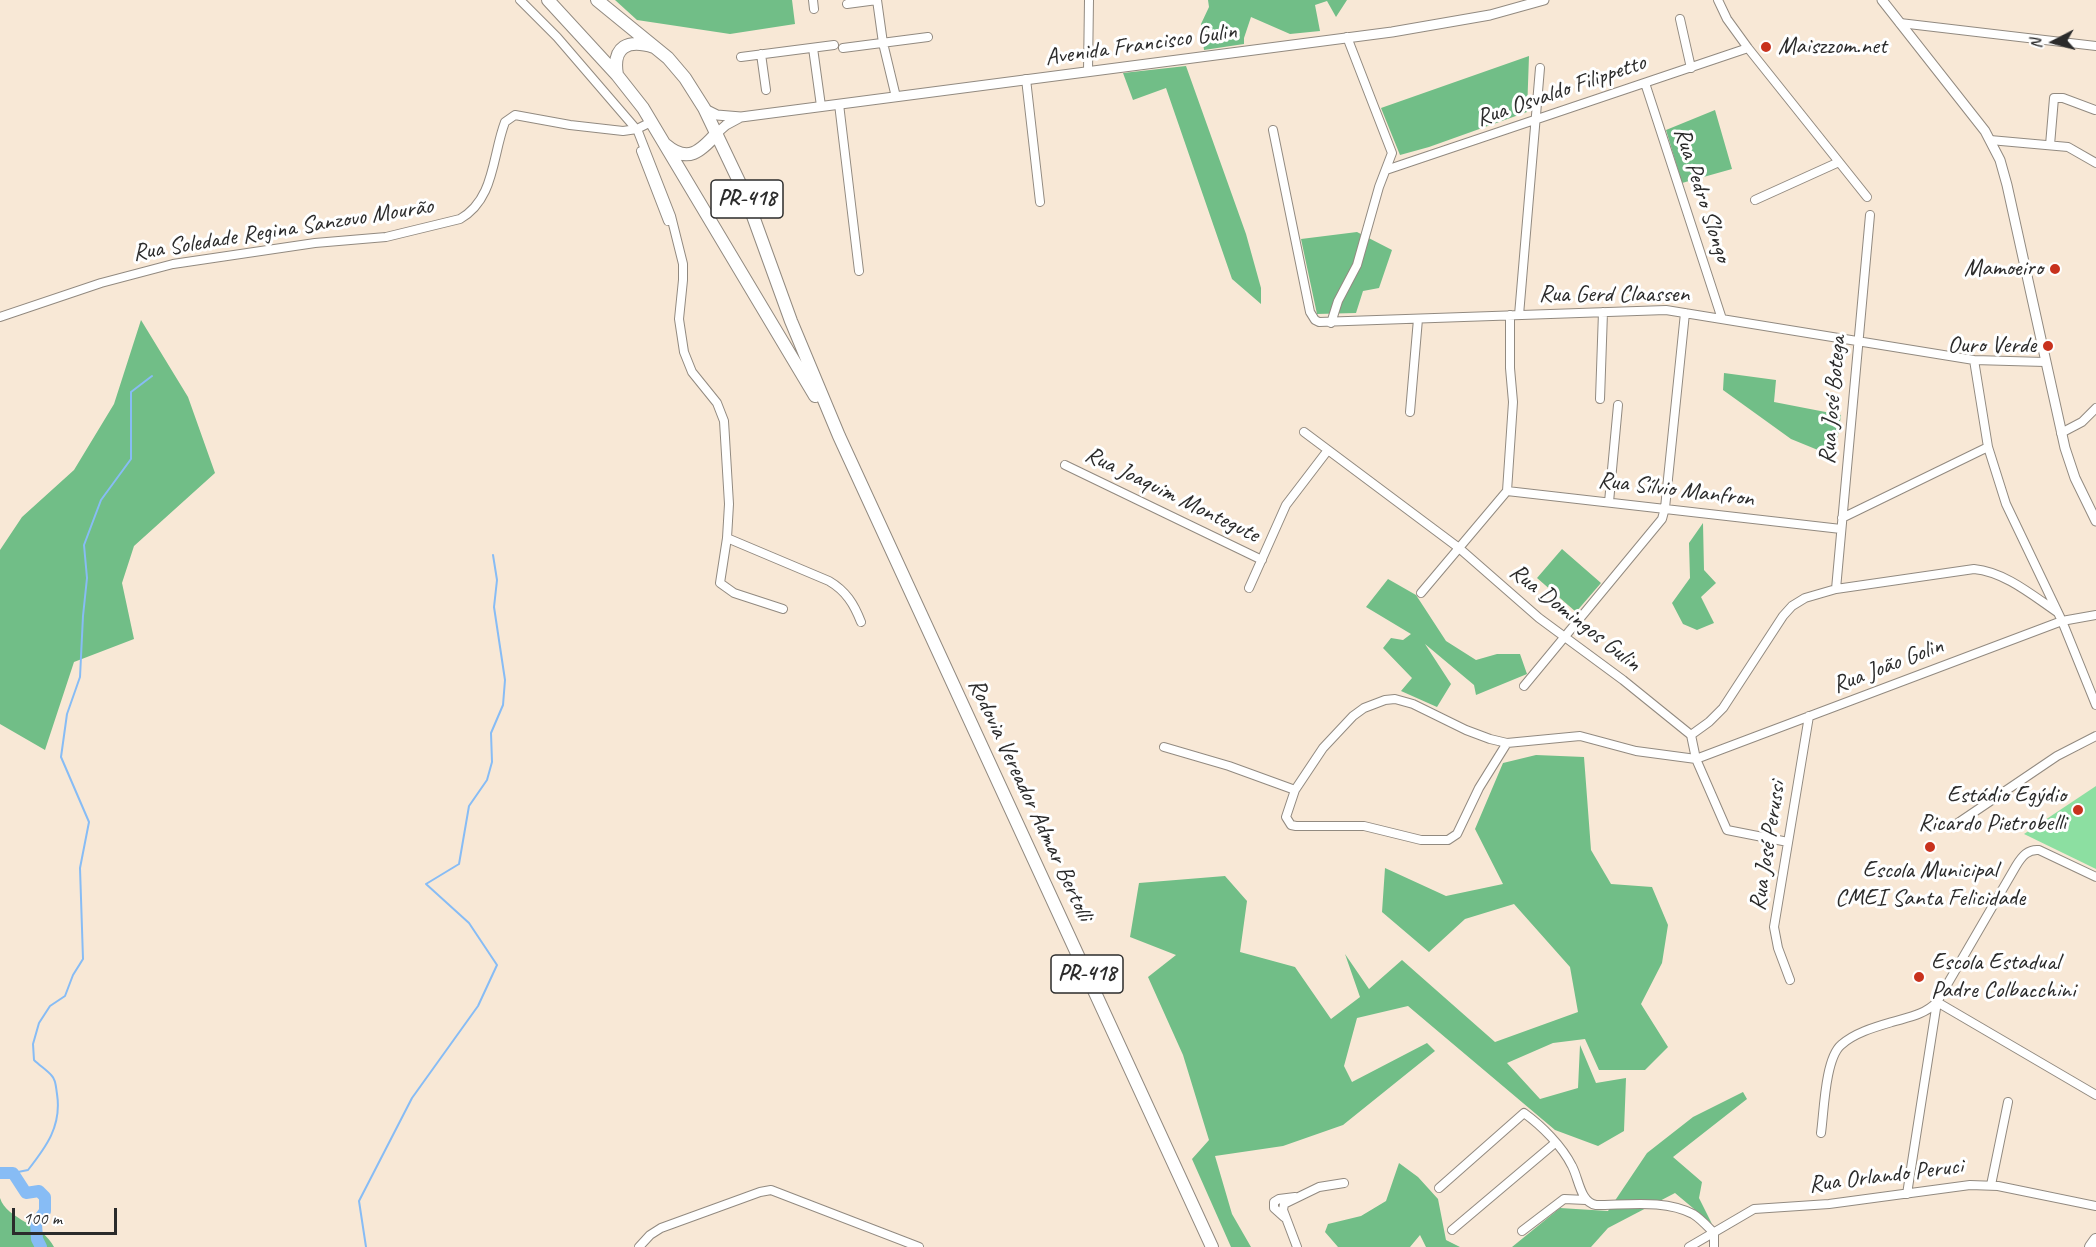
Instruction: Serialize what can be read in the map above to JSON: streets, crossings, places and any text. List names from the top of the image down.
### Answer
{
  "streets": {
    "main road": ["PR-418", "Rodovia Vereador Admar Bertolli"],
    "street": [
      "Avenida Francisco Gulin",
      "Rua Osvaldo Filippetto",
      "Rua Pedro Slongo",
      "Rua Soledade Regina Sanzovo Mourão",
      "Rua Gerd Claassen",
      "Rua José Botega",
      "Rua Sílvio Manfron",
      "Rua Joaquim Montegute",
      "Rua Domingos Gulin",
      "Rua João Golin",
      "Rua José Perussi",
      "Rua Orlando Peruci"
    ]
  },
  "crossings": [
    ["Avenida Francisco Gulin", "Rodovia Vereador Admar Bertolli"],
    ["Rua Osvaldo Filippetto", "Rua Pedro Slongo"],
    ["Rua Pedro Slongo", "Rua Gerd Claassen"],
    ["Rua Soledade Regina Sanzovo Mourão", "Rodovia Vereador Admar Bertolli"],
    ["Rua Gerd Claassen", "Rua José Botega"],
    ["Rua José Botega", "Rua Sílvio Manfron"],
    ["Rua João Golin", "Rua José Perussi"]
  ],
  "places": [
    "Maiszzom.net",
    "Mamoeiro",
    "Ouro Verde",
    "Estádio Egýdio Ricardo Pietrobelli",
    "Escola Municipal CMEI Santa Felicidade",
    "Escola Estadual Padre Colbacchini"
  ],
  "scale_bar": "100 m",
  "north": "left"
}
